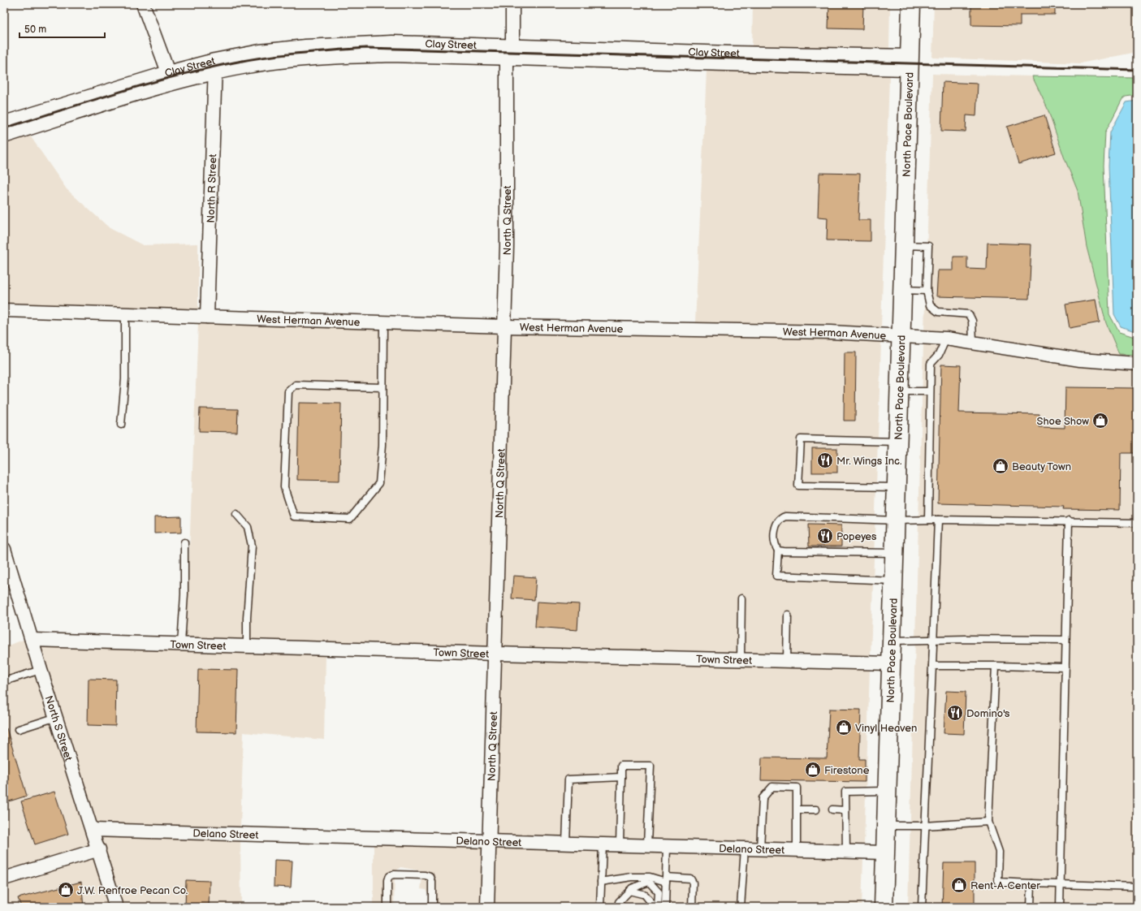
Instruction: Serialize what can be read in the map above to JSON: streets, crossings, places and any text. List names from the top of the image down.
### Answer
{
  "streets": {
    "main road": ["North Pace Boulevard"],
    "street": [
      "Clay Street",
      "North R Street",
      "North Q Street",
      "West Herman Avenue",
      "Town Street",
      "North S Street",
      "Delano Street"
    ]
  },
  "crossings": [
    ["Clay Street", "North Pace Boulevard"],
    ["Clay Street", "North R Street"],
    ["Clay Street", "North Q Street"],
    ["North Pace Boulevard", "West Herman Avenue"],
    ["North Pace Boulevard", "Town Street"],
    ["North Pace Boulevard", "Delano Street"],
    ["North R Street", "West Herman Avenue"],
    ["North Q Street", "West Herman Avenue"],
    ["North Q Street", "Town Street"],
    ["North Q Street", "Delano Street"],
    ["Town Street", "North S Street"],
    ["North S Street", "Delano Street"]
  ],
  "places": {
    "shop": [
      "Shoe Show",
      "Beauty Town",
      "Vinyl Heaven",
      "Firestone",
      "Rent-A-Center",
      "J.W. Renfroe Pecan Co."
    ],
    "restaurant": ["Mr. Wings Inc.", "Popeyes", "Domino's"]
  },
  "scale_bar": "50 m"
}
